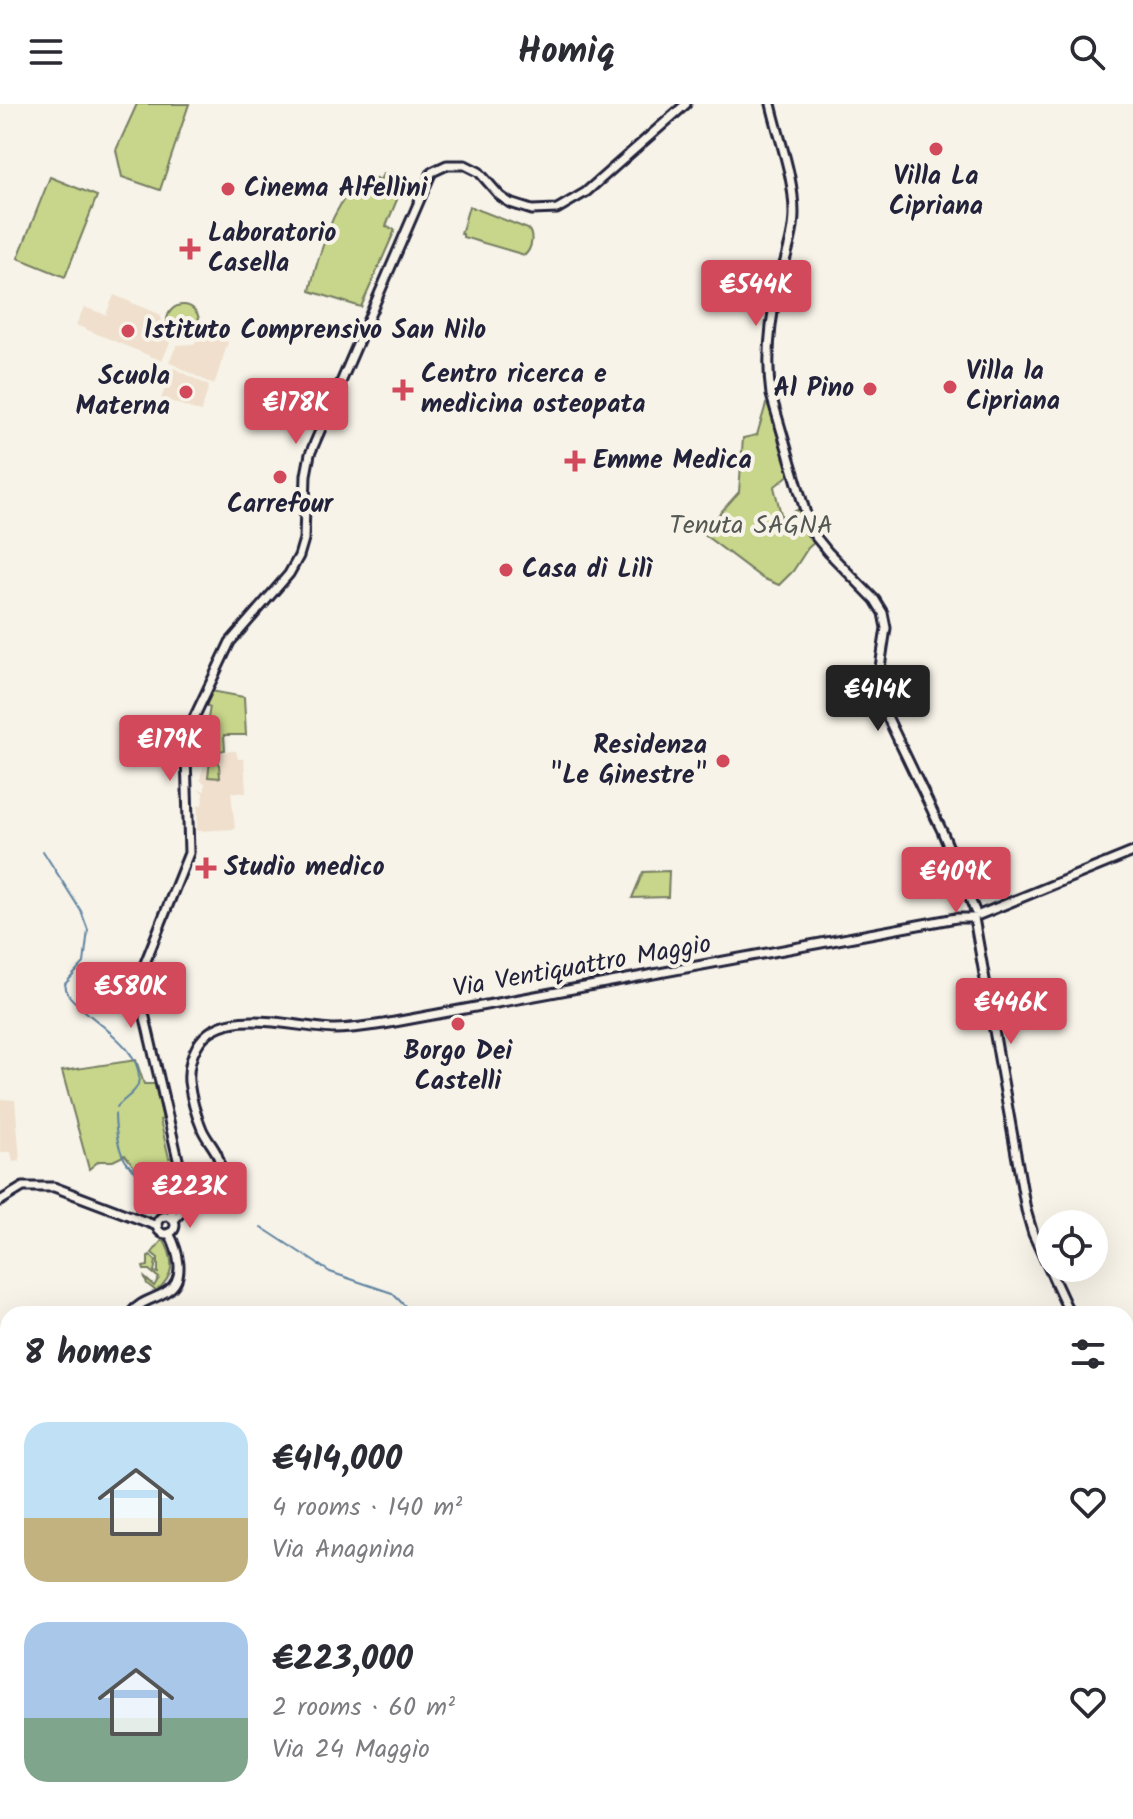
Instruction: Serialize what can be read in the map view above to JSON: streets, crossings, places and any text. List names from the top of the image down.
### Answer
{
  "streets": {
    "main road": ["Via Ventiquattro Maggio"]
  },
  "parks": ["Tenuta SAGNA"],
  "places": {
    "other": [
      "Villa La Cipriana",
      "Cinema Alfellini",
      "Istituto Comprensivo San Nilo",
      "Villa la Cipriana",
      "Al Pino",
      "Scuola Materna",
      "Carrefour",
      "Casa di Lilì",
      "Residenza \"Le Ginestre\"",
      "Borgo Dei Castelli"
    ],
    "health": [
      "Laboratorio Casella",
      "Centro ricerca e medicina osteopata",
      "Emme Medica",
      "Studio medico"
    ]
  },
  "page": {
    "header": "Homiq",
    "price": [
      "€544K",
      "€178K",
      "€414K",
      "€179K",
      "€409K",
      "€580K",
      "€446K",
      "€223K"
    ],
    "heading": "8 homes",
    "list": [
      {
        "name": "€414,000",
        "note": "4 rooms · 140 m² · Via Anagnina"
      },
      {
        "name": "€223,000",
        "note": "2 rooms · 60 m² · Via 24 Maggio"
      }
    ]
  }
}
